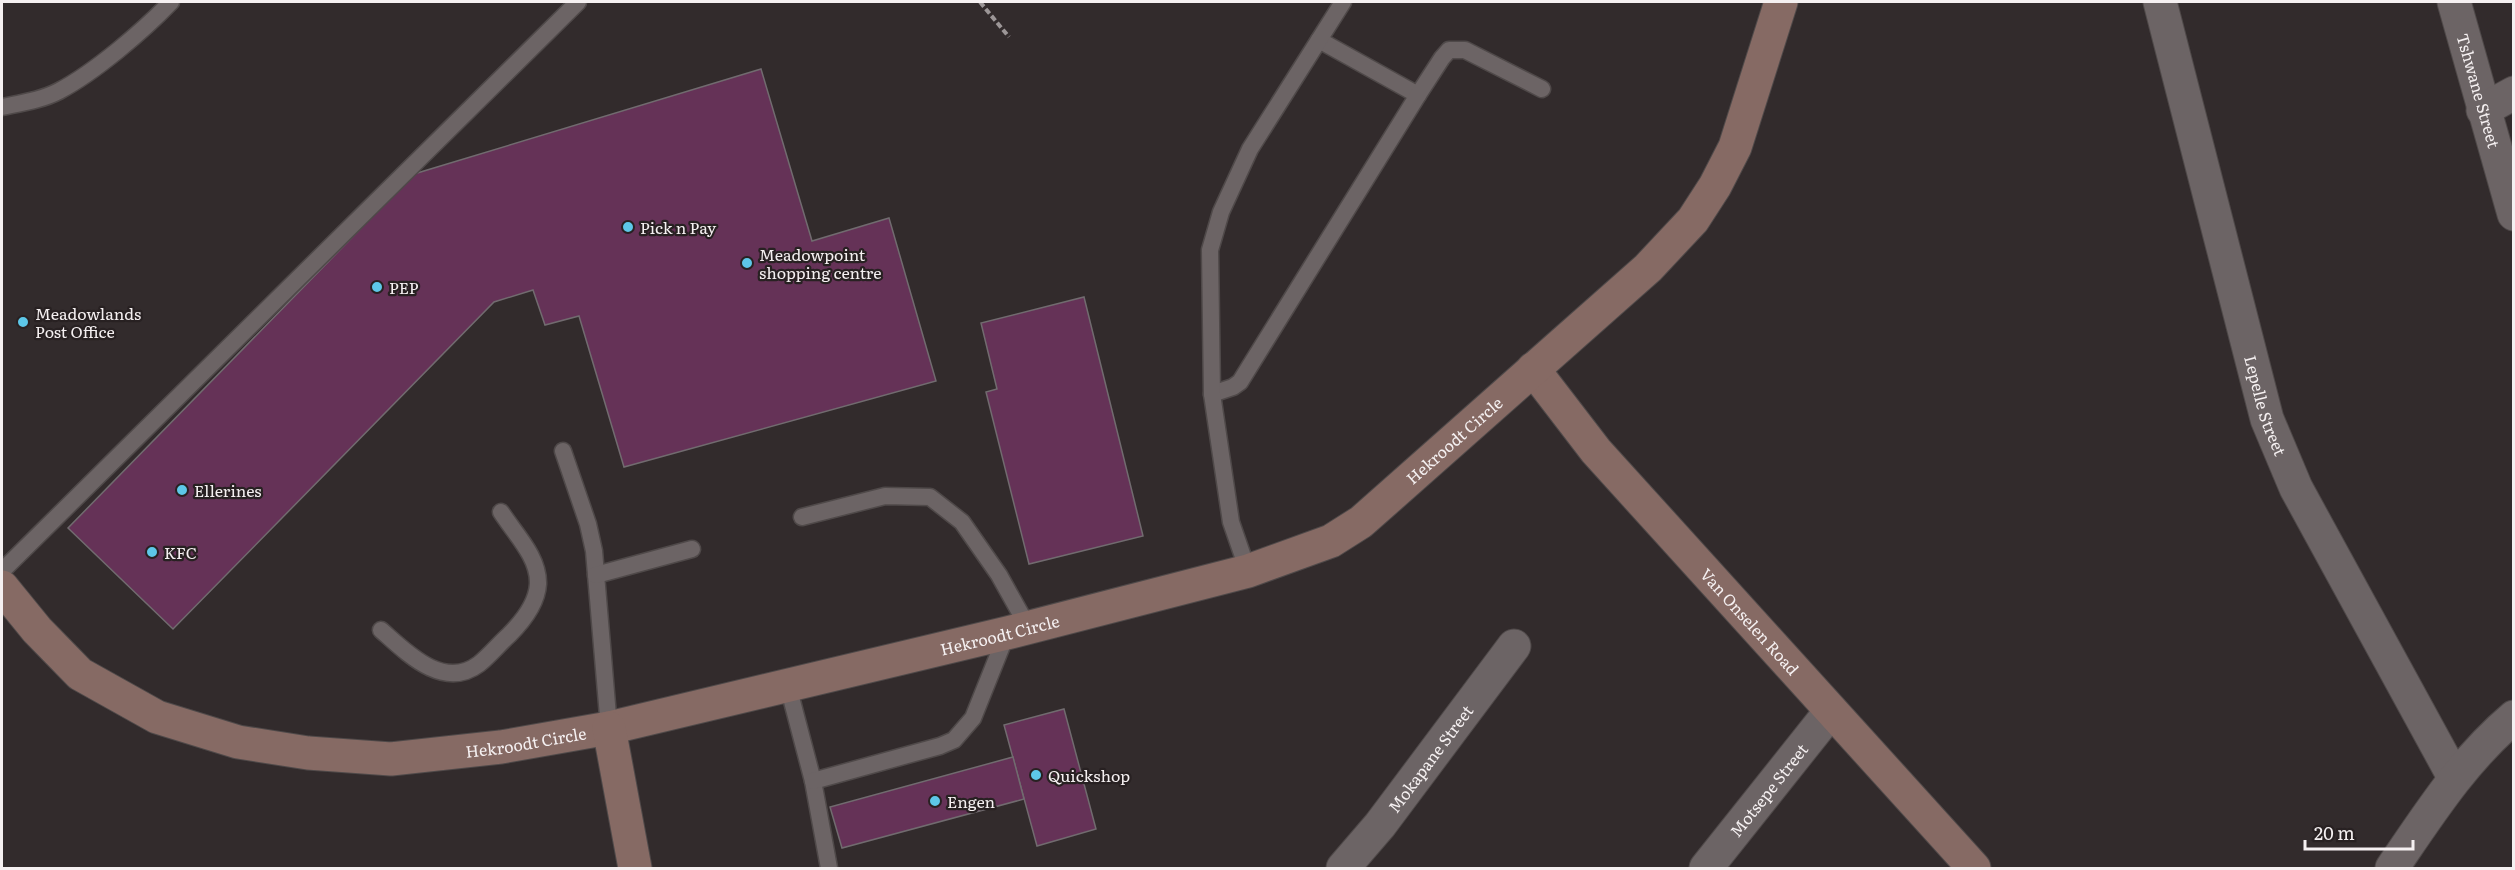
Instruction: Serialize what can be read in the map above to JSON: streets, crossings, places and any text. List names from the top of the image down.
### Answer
{
  "streets": {
    "street": [
      "Tshwane Street",
      "Lepelle Street",
      "Hekroodt Circle",
      "Van Onselen Road",
      "Mokapane Street",
      "Motsepe Street"
    ]
  },
  "crossings": [
    ["Hekroodt Circle", "Van Onselen Road"],
    ["Van Onselen Road", "Motsepe Street"]
  ],
  "places": [
    "Pick n Pay",
    "Meadowpoint shopping centre",
    "PEP",
    "Meadowlands Post Office",
    "Ellerines",
    "KFC",
    "Quickshop",
    "Engen"
  ],
  "scale_bar": "20 m"
}
